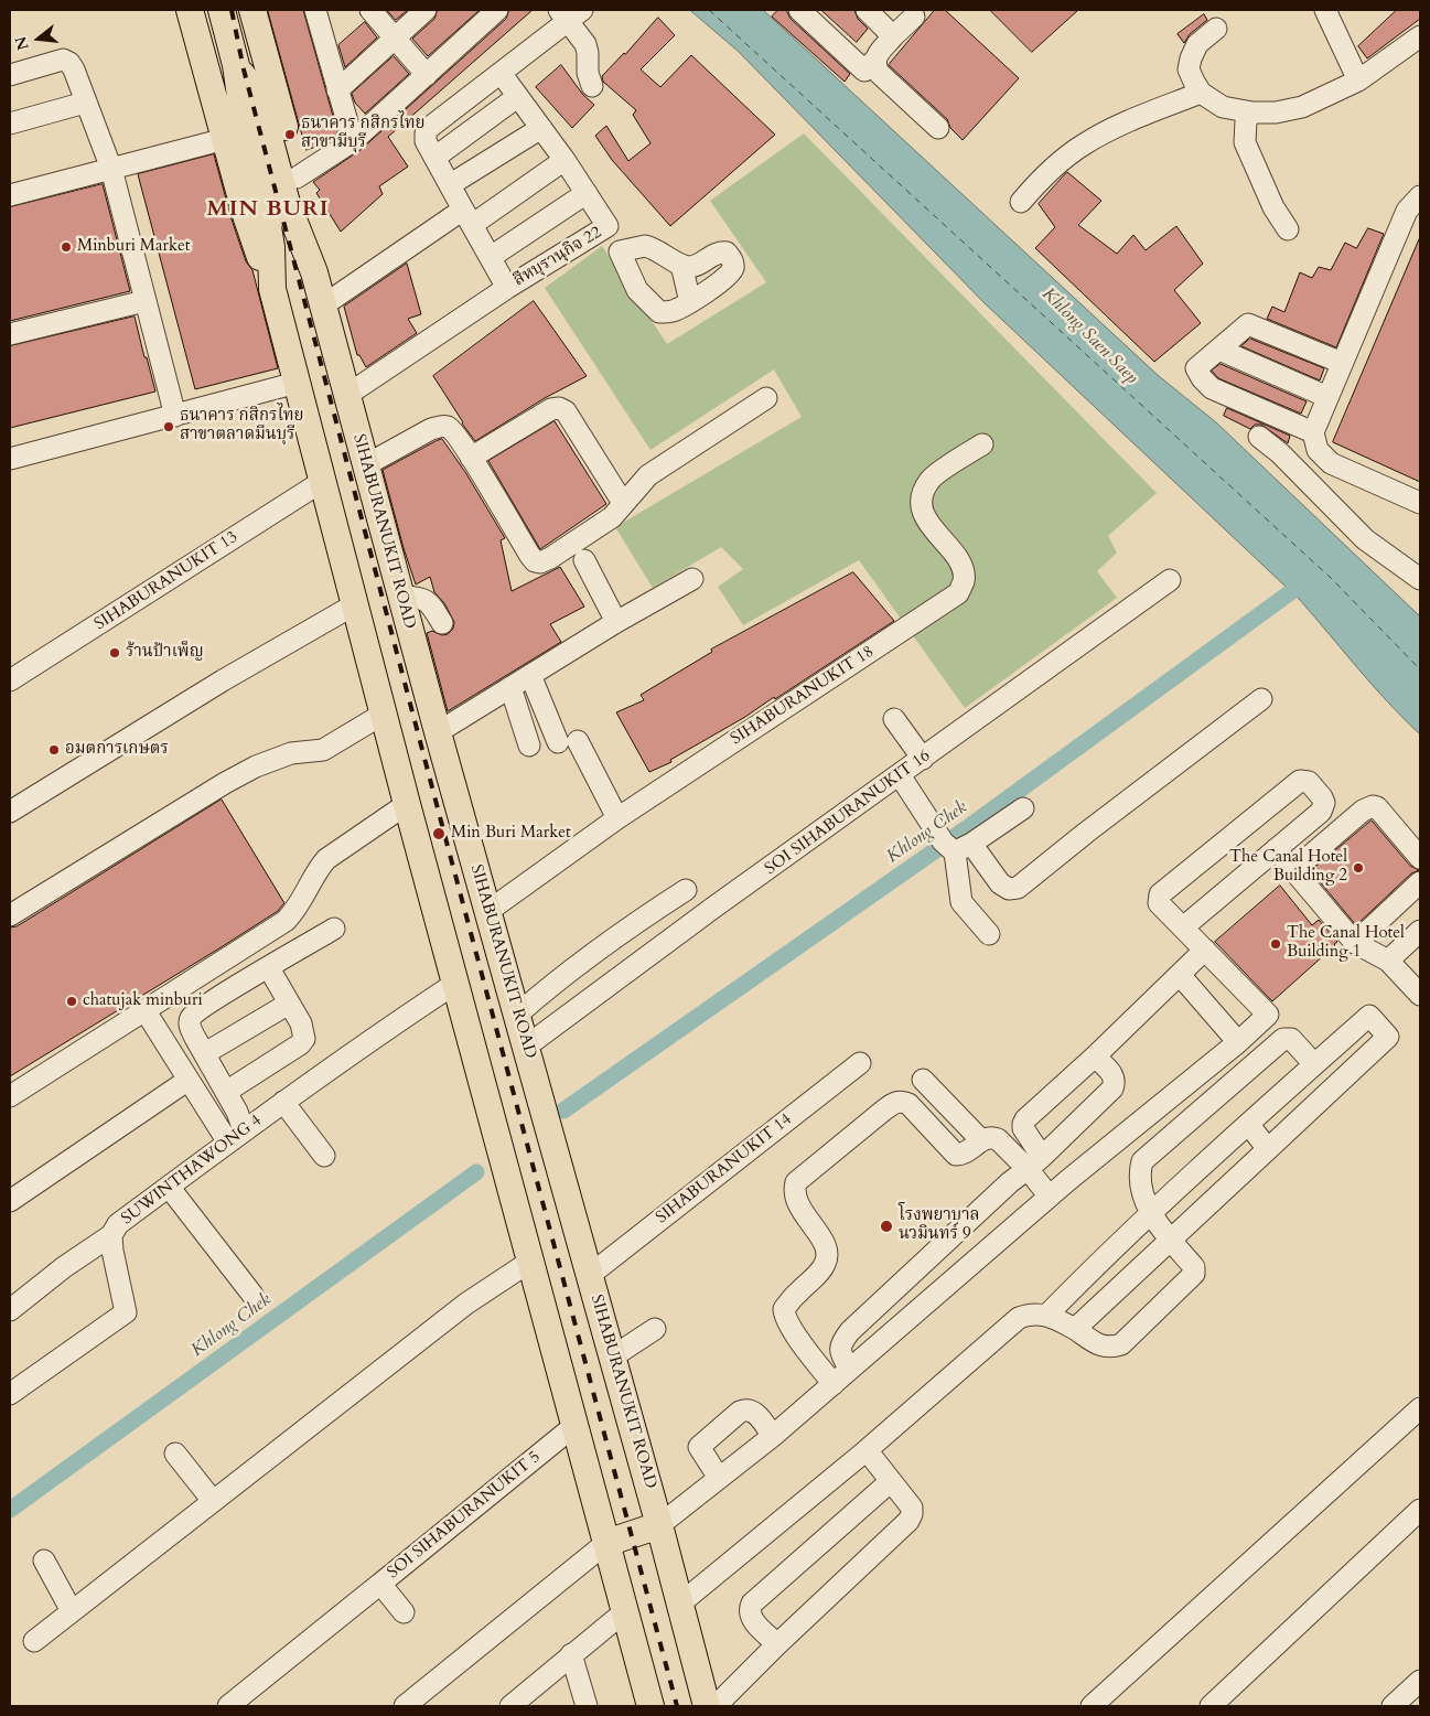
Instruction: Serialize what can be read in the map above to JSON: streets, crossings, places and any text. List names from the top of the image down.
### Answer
{
  "streets": {
    "main road": ["SIHABURANUKIT ROAD"],
    "street": [
      "สีหบุรานุกิจ 22",
      "SIHABURANUKIT 13",
      "SIHABURANUKIT 18",
      "SOI SIHABURANUKIT 16",
      "SIHABURANUKIT 14",
      "SUWINTHAWONG 4",
      "SOI SIHABURANUKIT 5"
    ]
  },
  "crossings": [
    ["สีหบุรานุกิจ 22", "SIHABURANUKIT ROAD"],
    ["SIHABURANUKIT ROAD", "SIHABURANUKIT 13"],
    ["SIHABURANUKIT ROAD", "SIHABURANUKIT 18"],
    ["SIHABURANUKIT ROAD", "SOI SIHABURANUKIT 16"],
    ["SIHABURANUKIT ROAD", "SIHABURANUKIT 14"],
    ["SIHABURANUKIT ROAD", "SUWINTHAWONG 4"],
    ["SIHABURANUKIT ROAD", "SOI SIHABURANUKIT 5"]
  ],
  "districts": ["MIN BURI"],
  "water": ["Khlong Saen Saep", "Khlong Chek"],
  "places": [
    "ธนาคาร กสิกรไทย สาขามีบุรี",
    "Minburi Market",
    "ธนาคาร กสิกรไทย สาขาตลาดมีนบุรี",
    "ร้านป้าเพ็ญ",
    "อมตการเกษตร",
    "Min Buri Market",
    "The Canal Hotel Building 2",
    "The Canal Hotel Building 1",
    "chatujak minburi",
    "โรงพยาบาล นวมินทร์ 9"
  ],
  "north": "left"
}
